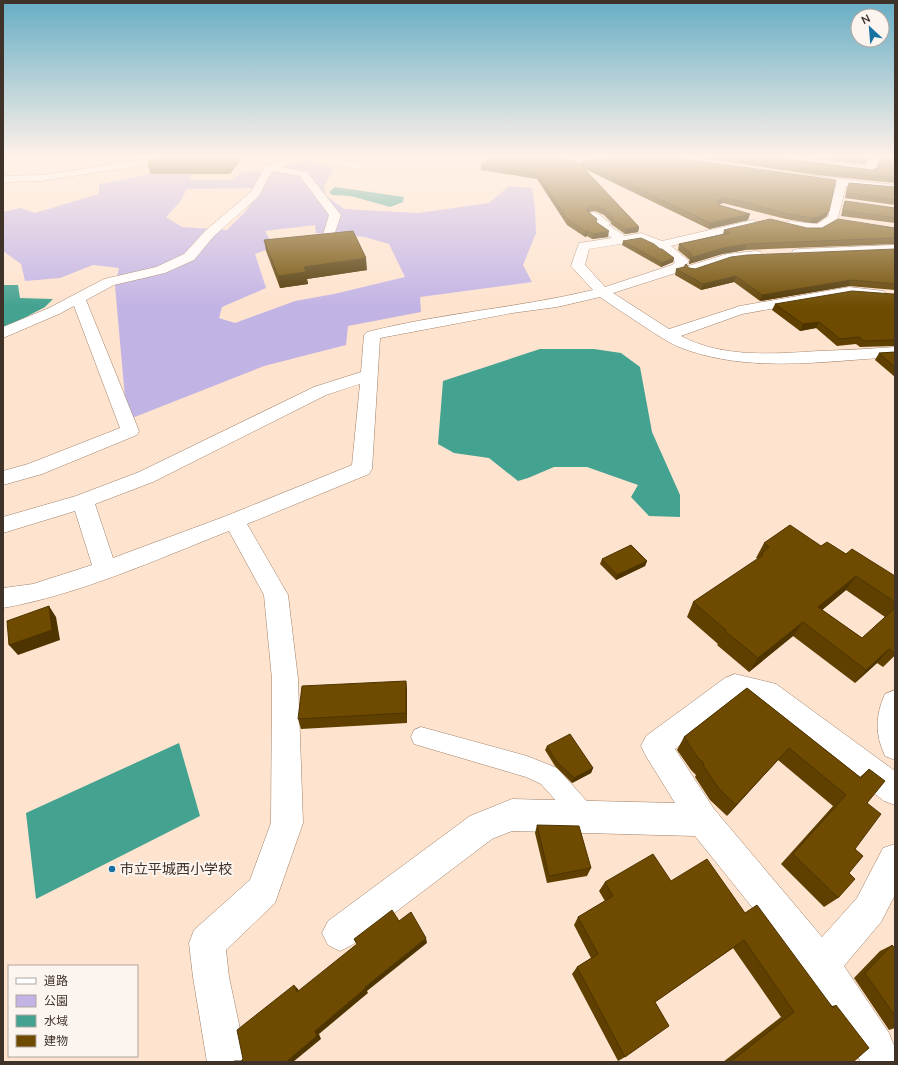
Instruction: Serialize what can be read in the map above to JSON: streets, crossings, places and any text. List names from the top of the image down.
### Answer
{
  "places": ["市立平城西小学校"],
  "legend": [
    "道路",
    "公園",
    "水域",
    "建物"
  ],
  "north": "top left"
}
